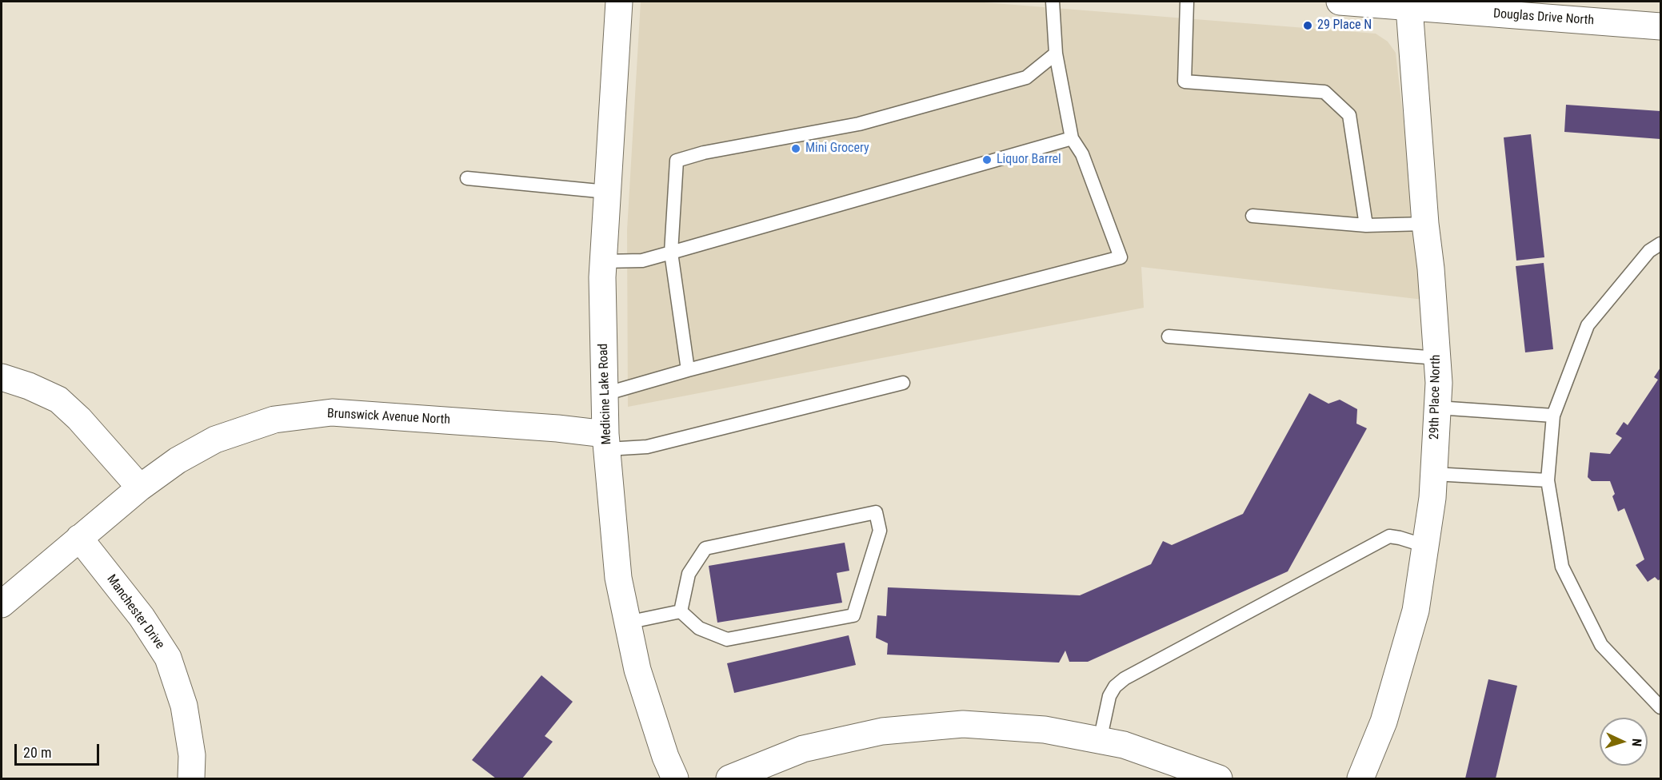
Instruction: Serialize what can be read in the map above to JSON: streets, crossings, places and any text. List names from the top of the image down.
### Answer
{
  "streets": {
    "street": [
      "Douglas Drive North",
      "Medicine Lake Road",
      "29th Place North",
      "Brunswick Avenue North",
      "Manchester Drive"
    ]
  },
  "crossings": [
    ["Douglas Drive North", "29th Place North"],
    ["Medicine Lake Road", "Brunswick Avenue North"],
    ["Brunswick Avenue North", "Manchester Drive"]
  ],
  "places": ["29 Place N", "Mini Grocery", "Liquor Barrel"],
  "scale_bar": "20 m",
  "north": "right"
}
